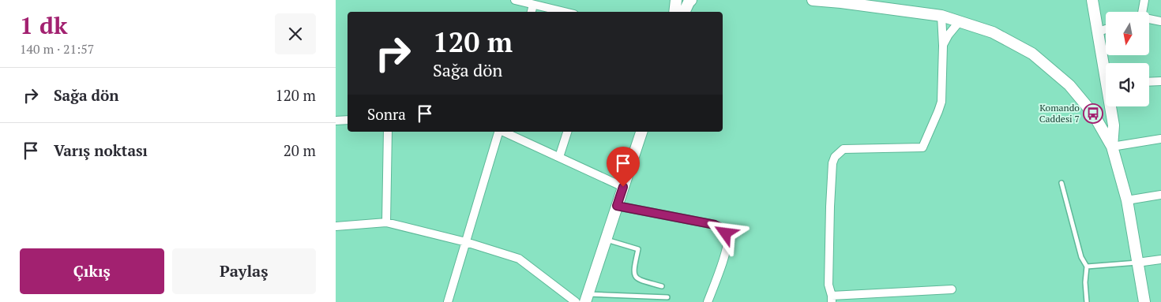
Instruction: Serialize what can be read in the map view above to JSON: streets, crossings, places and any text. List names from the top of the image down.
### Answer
{
  "places": {
    "bus stop": ["Komando Caddesi 7"]
  },
  "north": "bottom",
  "page": {
    "heading": ["1 dk", "140 m · 21:57"],
    "turn": ["120 m", "Sağa dön"],
    "list": [
      {
        "name": "Sağa dön",
        "value": "120 m"
      },
      {
        "name": "Varış noktası",
        "value": "20 m"
      }
    ],
    "then": "Sonra",
    "buttons": ["Çıkış", "Paylaş"]
  }
}
